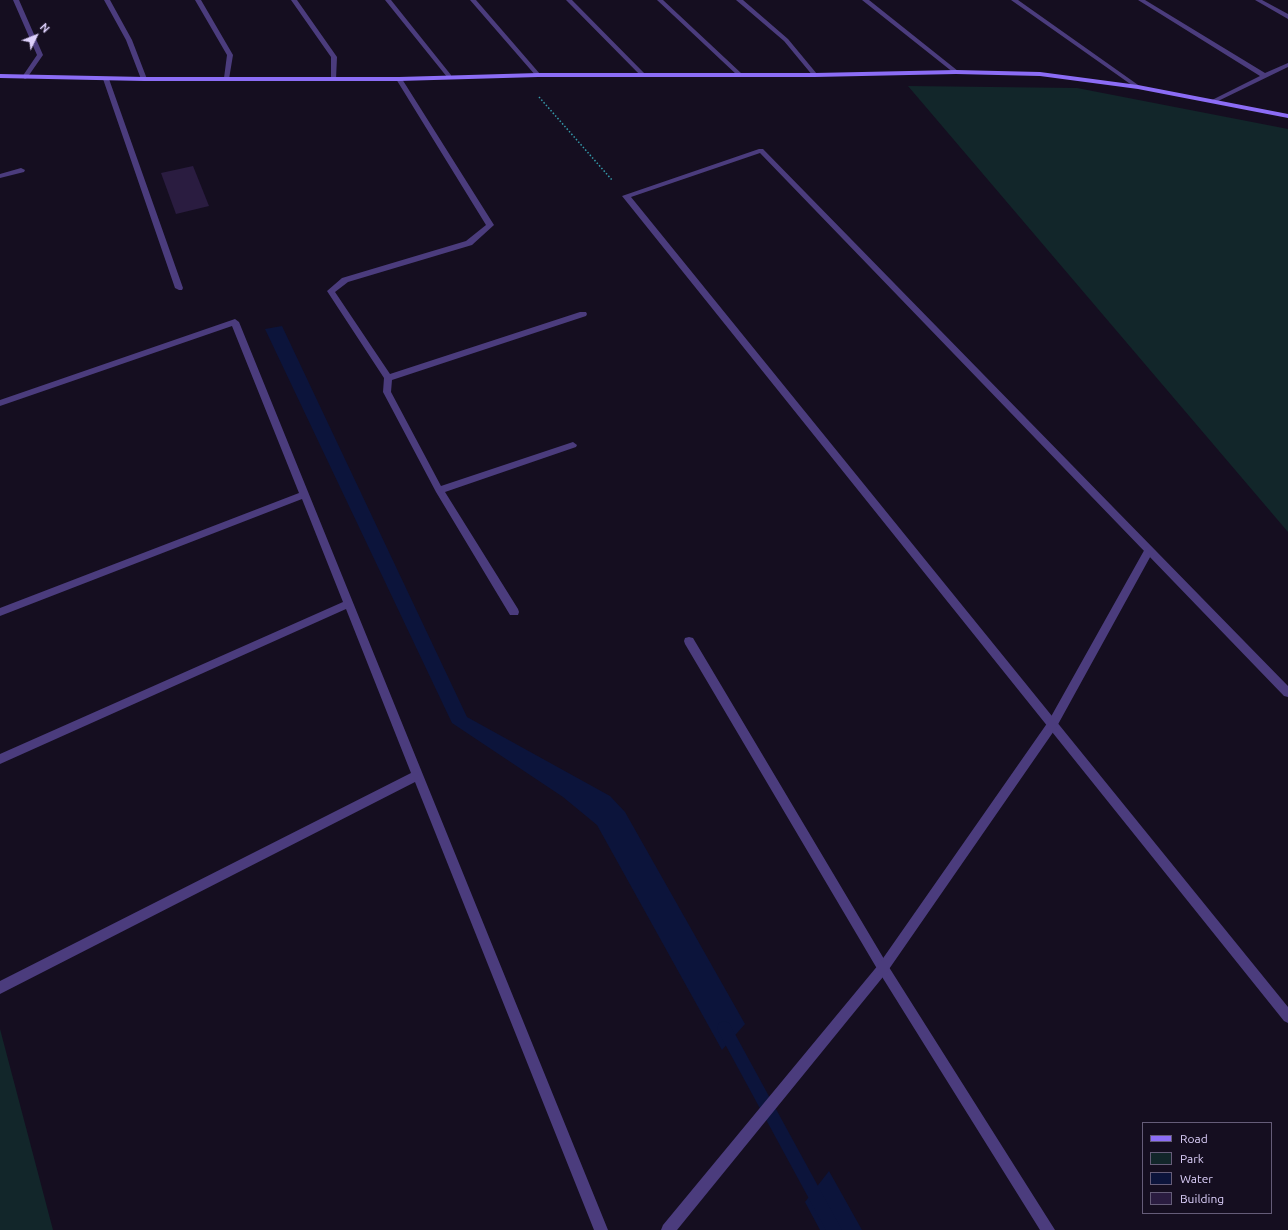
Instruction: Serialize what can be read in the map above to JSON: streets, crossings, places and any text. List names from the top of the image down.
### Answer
{
  "legend": [
    "Road",
    "Park",
    "Water",
    "Building"
  ],
  "north": "top right"
}
